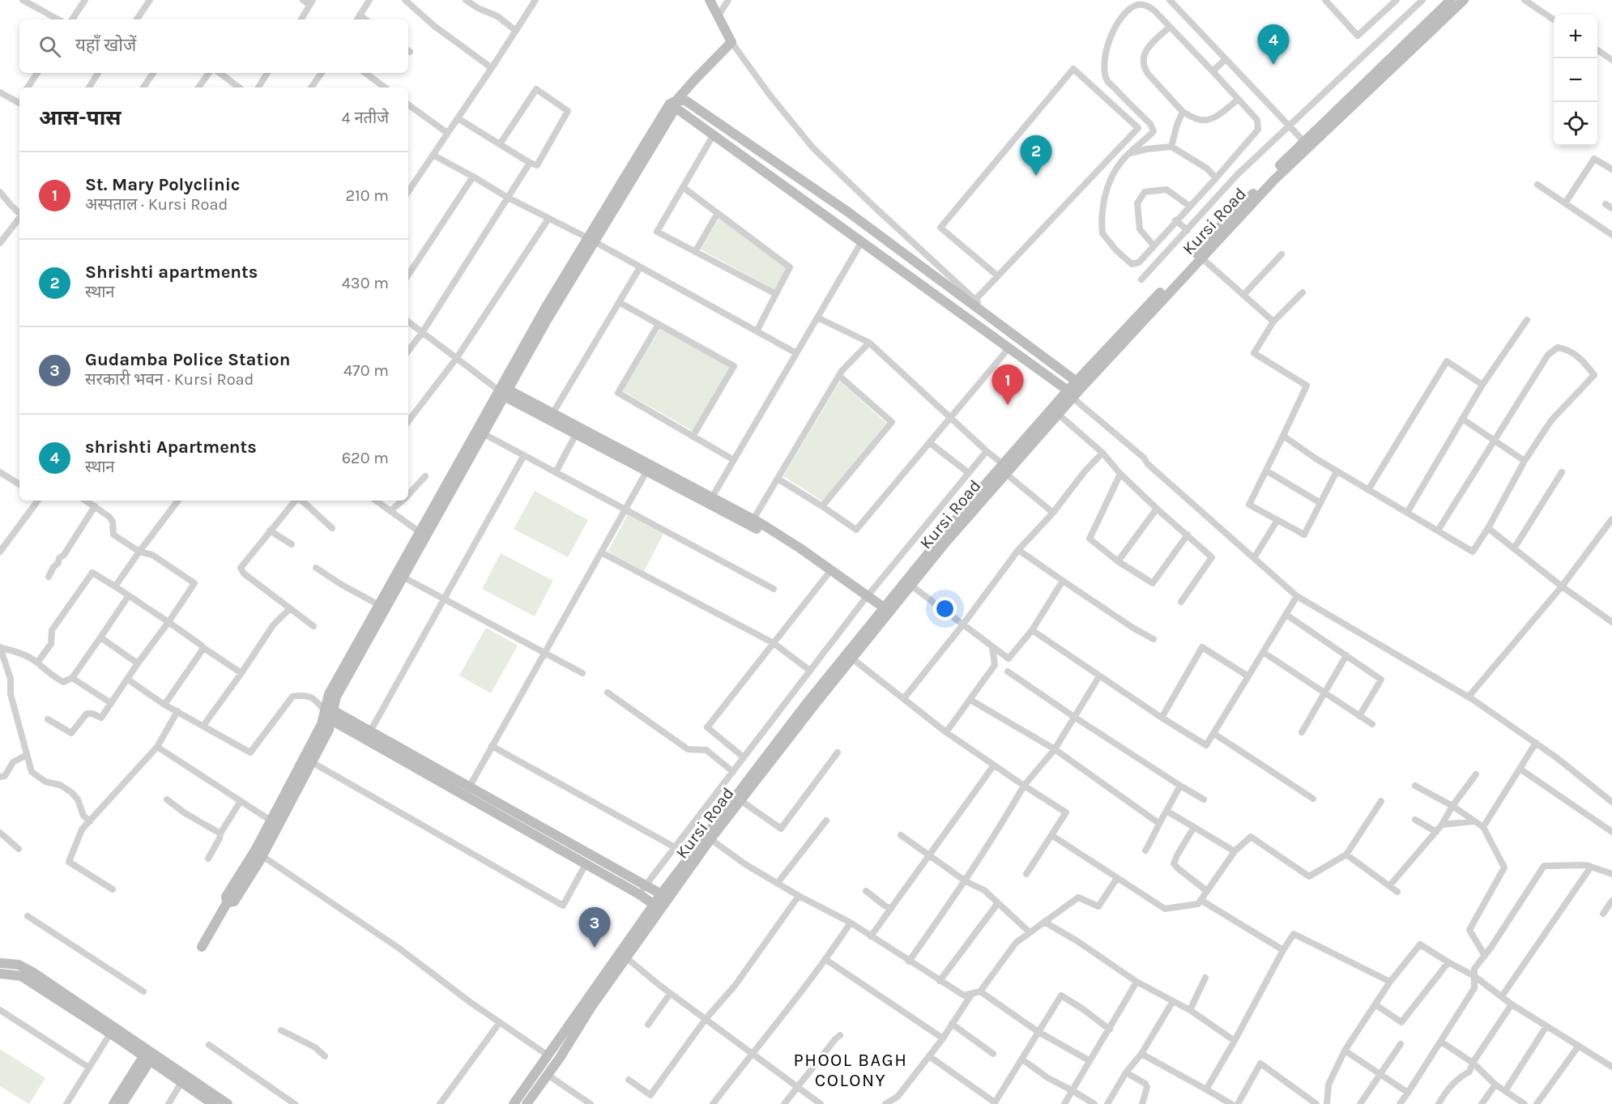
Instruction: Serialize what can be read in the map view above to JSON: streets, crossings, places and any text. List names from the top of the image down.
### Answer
{
  "streets": {
    "street": ["Kursi Road"]
  },
  "districts": ["PHOOL BAGH COLONY"],
  "page": {
    "map_buttons": ["+", "−"],
    "search": "यहाँ खोजें",
    "pins": [
      "4",
      "2",
      "1",
      "3"
    ],
    "heading": ["आस-पास", "4 नतीजे"],
    "list": [
      {
        "mark": "1",
        "name": "St. Mary Polyclinic",
        "note": "अस्पताल · Kursi Road",
        "value": "210 m"
      },
      {
        "mark": "2",
        "name": "Shrishti apartments",
        "note": "स्थान",
        "value": "430 m"
      },
      {
        "mark": "3",
        "name": "Gudamba Police Station",
        "note": "सरकारी भवन · Kursi Road",
        "value": "470 m"
      },
      {
        "mark": "4",
        "name": "shrishti Apartments",
        "note": "स्थान",
        "value": "620 m"
      }
    ]
  }
}
